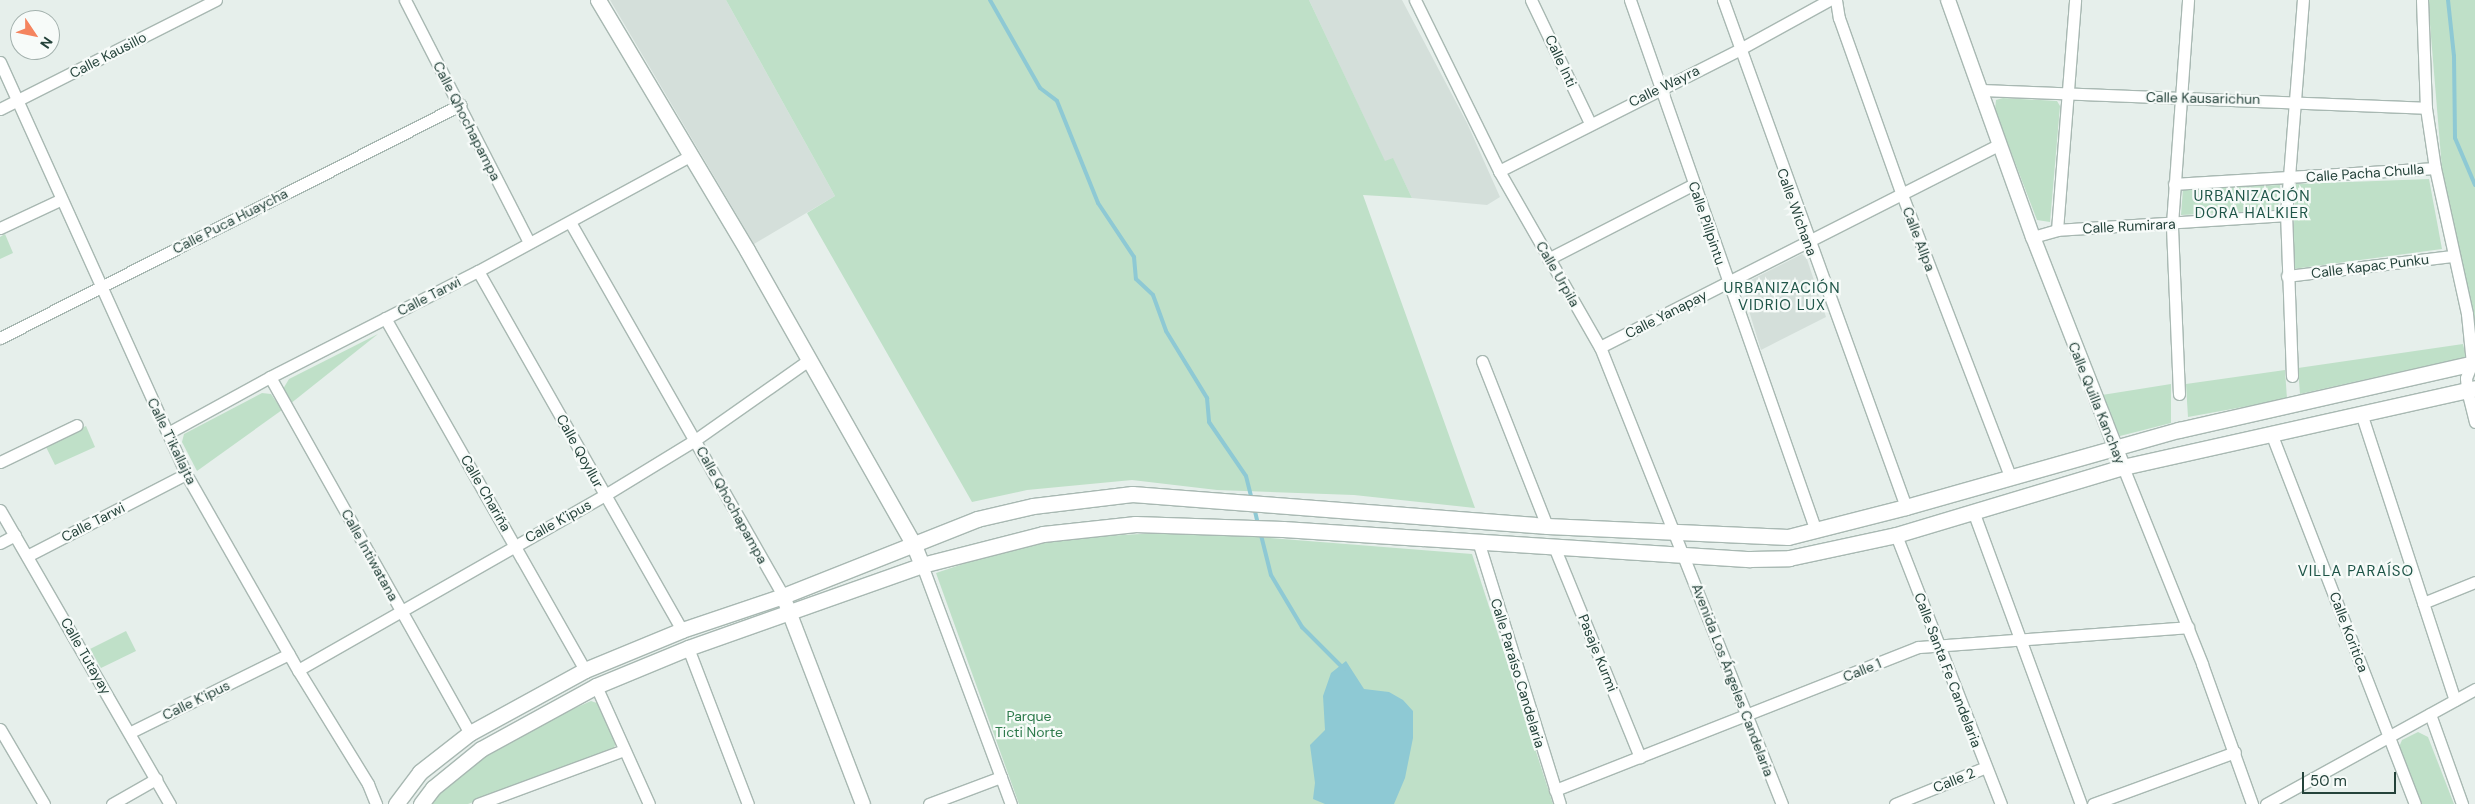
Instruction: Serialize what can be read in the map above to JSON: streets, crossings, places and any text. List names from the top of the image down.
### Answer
{
  "streets": {
    "street": [
      "Calle Kausillo",
      "Calle Inti",
      "Calle Wayra",
      "Calle Kausarichun",
      "Calle Qhochapampa",
      "Calle Pacha Chulla",
      "Calle Wichana",
      "Calle Puca Huaycha",
      "Calle Pillpintu",
      "Calle Rumirara",
      "Calle Allpa",
      "Calle Kapac Punku",
      "Calle Urpila",
      "Calle Tarwi",
      "Calle Yanapay",
      "Calle Quilla Kanchay",
      "Calle T'ikallajta",
      "Calle Qoyllur",
      "Calle Chariña",
      "Calle K'ipus",
      "Calle Intiwatana",
      "Calle Koritica",
      "Pasaje Kurmi",
      "Calle Tutayay",
      "Calle 1",
      "Calle Santa Fe Candelaria",
      "Calle Paraíso Candelaria",
      "Avenida Los Ángeles Candelaria",
      "Calle 2"
    ]
  },
  "crossings": [
    ["Calle Kausillo", "Calle T'ikallajta"],
    ["Calle Inti", "Calle Wayra"],
    ["Calle Wayra", "Calle Wichana"],
    ["Calle Wayra", "Calle Pillpintu"],
    ["Calle Wayra", "Calle Urpila"],
    ["Calle Kausarichun", "Calle Quilla Kanchay"],
    ["Calle Qhochapampa", "Calle Puca Huaycha"],
    ["Calle Qhochapampa", "Calle Tarwi"],
    ["Calle Qhochapampa", "Calle K'ipus"],
    ["Calle Wichana", "Calle Yanapay"],
    ["Calle Puca Huaycha", "Calle T'ikallajta"],
    ["Calle Pillpintu", "Calle Yanapay"],
    ["Calle Rumirara", "Calle Quilla Kanchay"],
    ["Calle Allpa", "Calle Yanapay"],
    ["Calle Urpila", "Calle Yanapay"],
    ["Calle Urpila", "Avenida Los Ángeles Candelaria"],
    ["Calle Tarwi", "Calle T'ikallajta"],
    ["Calle Tarwi", "Calle Qoyllur"],
    ["Calle Tarwi", "Calle Chariña"],
    ["Calle Tarwi", "Calle Intiwatana"],
    ["Calle Tarwi", "Calle Tutayay"],
    ["Calle Yanapay", "Calle Quilla Kanchay"],
    ["Calle Quilla Kanchay", "Calle 1"],
    ["Calle T'ikallajta", "Calle K'ipus"],
    ["Calle Qoyllur", "Calle K'ipus"],
    ["Calle Chariña", "Calle K'ipus"],
    ["Calle K'ipus", "Calle Intiwatana"],
    ["Calle K'ipus", "Calle Tutayay"],
    ["Pasaje Kurmi", "Calle 1"],
    ["Calle 1", "Calle Santa Fe Candelaria"],
    ["Calle 1", "Calle Paraíso Candelaria"],
    ["Calle 1", "Avenida Los Ángeles Candelaria"],
    ["Calle Santa Fe Candelaria", "Calle 2"]
  ],
  "districts": ["URBANIZACIÓN DORA HALKIER", "URBANIZACIÓN VIDRIO LUX", "VILLA PARAÍSO"],
  "parks": ["Parque Ticti Norte"],
  "scale_bar": "50 m",
  "north": "bottom right"
}
